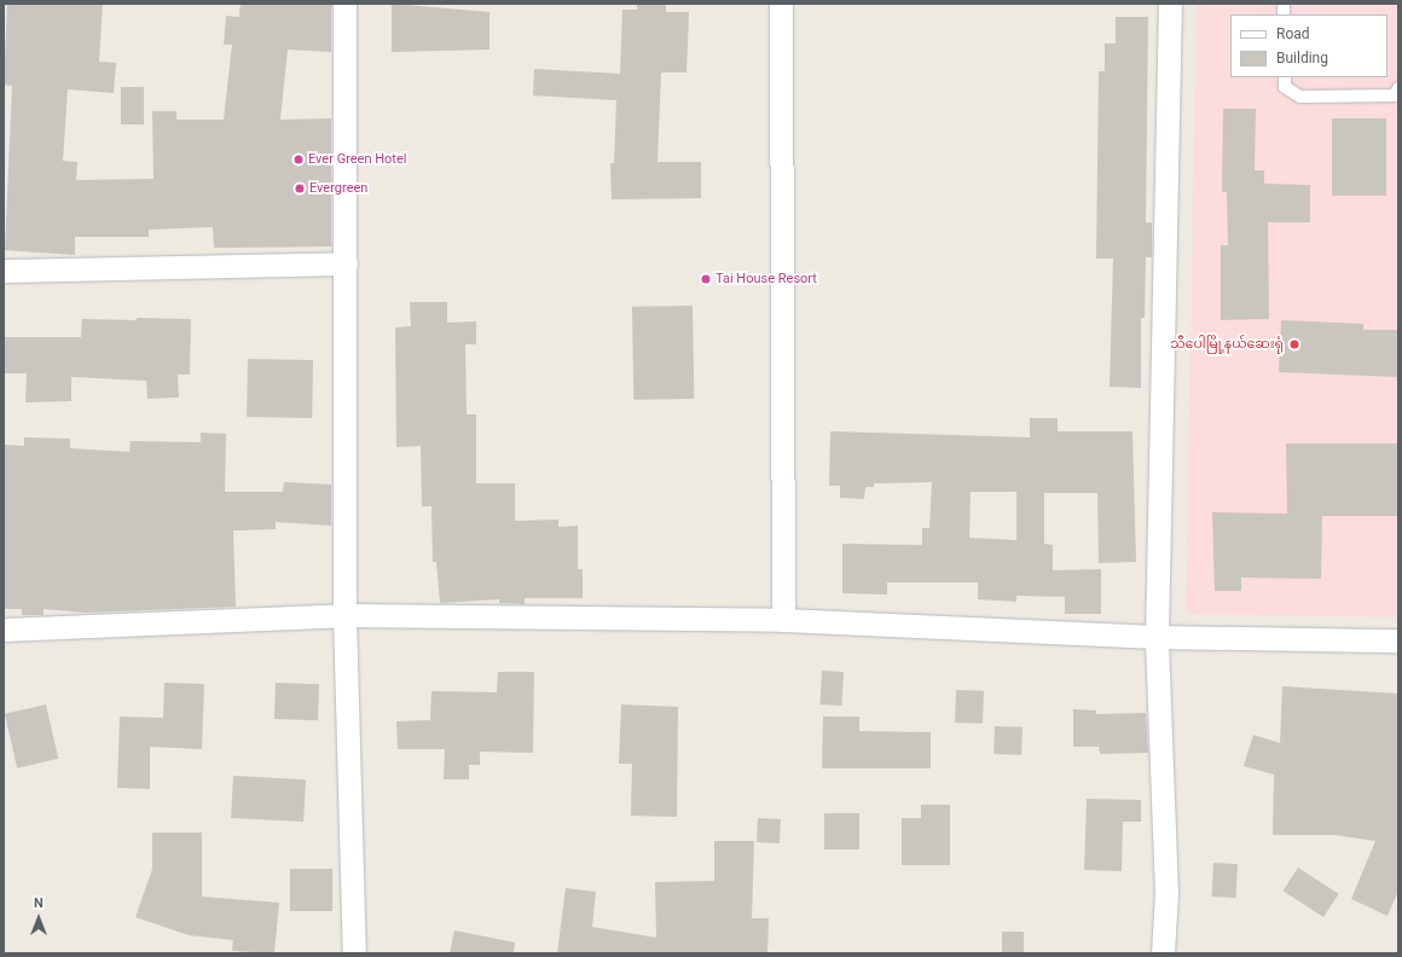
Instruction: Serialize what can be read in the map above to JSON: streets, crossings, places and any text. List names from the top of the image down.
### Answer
{
  "places": [
    "Ever Green Hotel",
    "Evergreen",
    "Tai House Resort",
    "သီပေါမြို့နယ်ဆေးရုံ"
  ],
  "legend": ["Road", "Building"],
  "north": "top"
}
